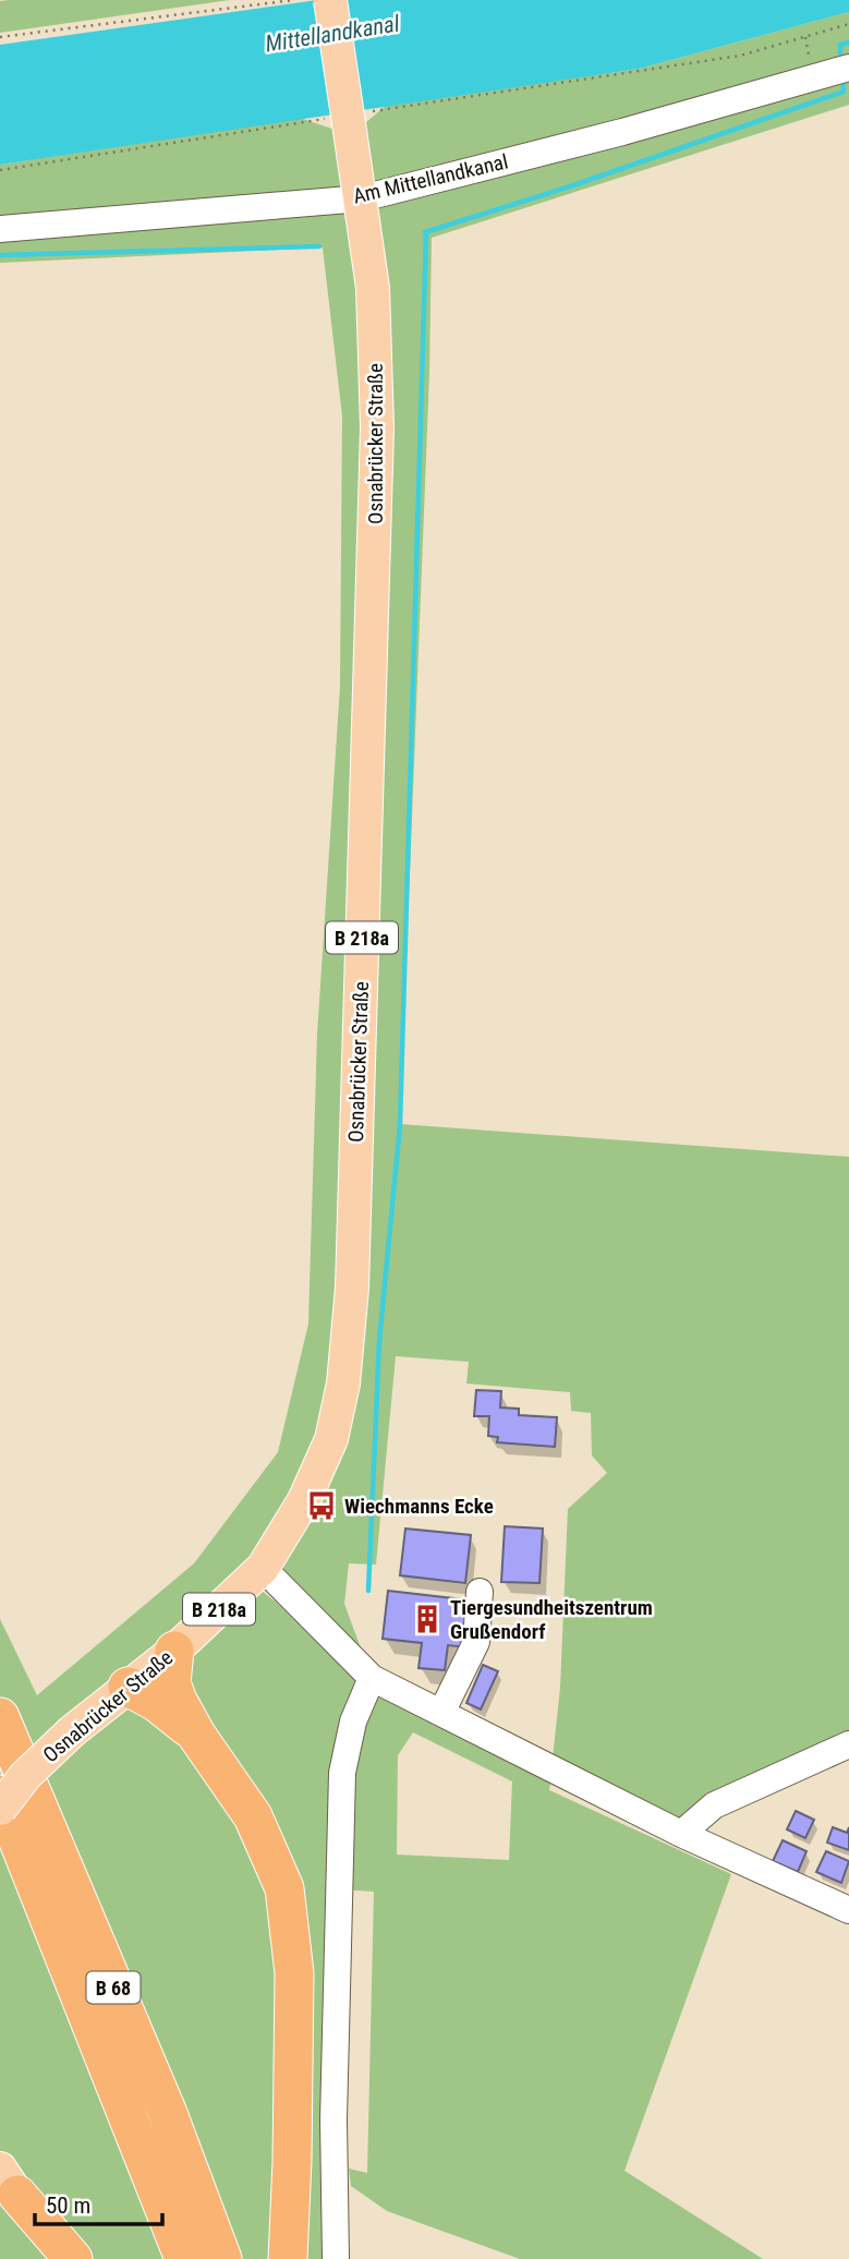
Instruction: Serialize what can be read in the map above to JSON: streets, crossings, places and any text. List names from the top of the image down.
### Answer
{
  "streets": {
    "highway": ["B 68"],
    "main road": ["Osnabrücker Straße", "B 218a"],
    "street": ["Am Mittellandkanal"]
  },
  "crossings": [
    ["Am Mittellandkanal", "Osnabrücker Straße"]
  ],
  "water": ["Mittellandkanal"],
  "places": {
    "bus stop": ["Wiechmanns Ecke"],
    "building": ["Tiergesundheitszentrum Grußendorf"]
  },
  "scale_bar": "50 m"
}
